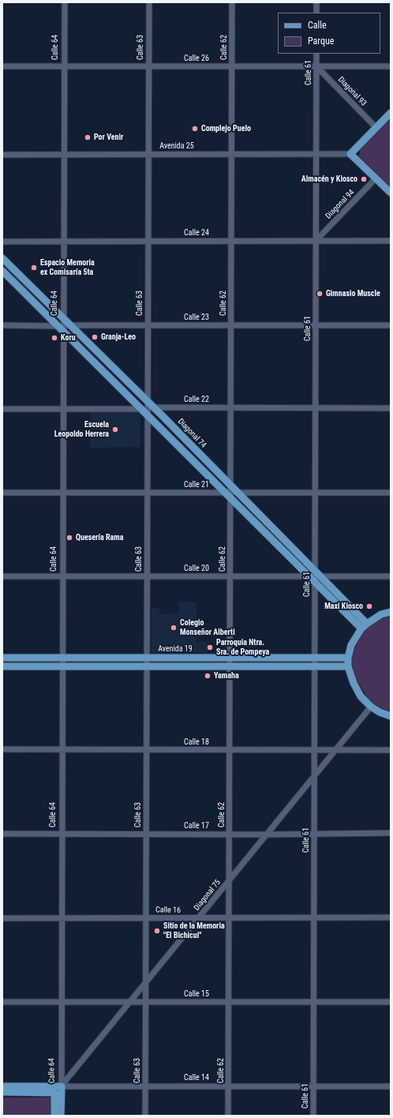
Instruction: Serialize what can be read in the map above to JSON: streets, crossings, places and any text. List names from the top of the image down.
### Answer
{
  "streets": {
    "main road": ["Calle 64", "Avenida 19", "Calle 14"],
    "street": [
      "Calle 63",
      "Calle 62",
      "Calle 26",
      "Calle 61",
      "Diagonal 93",
      "Avenida 25",
      "Diagonal 94",
      "Calle 24",
      "Calle 23",
      "Calle 22",
      "Calle 21",
      "Calle 20",
      "Calle 18",
      "Calle 17",
      "Diagonal 75",
      "Calle 16",
      "Calle 15"
    ]
  },
  "crossings": [
    ["Calle 64", "Calle 26"],
    ["Calle 64", "Avenida 25"],
    ["Calle 64", "Calle 24"],
    ["Calle 64", "Calle 23"],
    ["Calle 64", "Calle 22"],
    ["Calle 64", "Calle 21"],
    ["Calle 64", "Calle 20"],
    ["Calle 64", "Avenida 19"],
    ["Calle 64", "Calle 18"],
    ["Calle 64", "Calle 17"],
    ["Calle 64", "Diagonal 75"],
    ["Calle 64", "Calle 16"],
    ["Calle 64", "Calle 15"],
    ["Calle 64", "Calle 14"],
    ["Calle 63", "Calle 26"],
    ["Calle 63", "Avenida 25"],
    ["Calle 63", "Calle 24"],
    ["Calle 63", "Calle 23"],
    ["Calle 63", "Calle 22"],
    ["Calle 63", "Calle 21"],
    ["Calle 63", "Calle 20"],
    ["Calle 63", "Avenida 19"],
    ["Calle 63", "Calle 18"],
    ["Calle 63", "Calle 17"],
    ["Calle 63", "Diagonal 75"],
    ["Calle 63", "Calle 16"],
    ["Calle 63", "Calle 15"],
    ["Calle 63", "Calle 14"],
    ["Calle 62", "Calle 26"],
    ["Calle 62", "Avenida 25"],
    ["Calle 62", "Calle 24"],
    ["Calle 62", "Calle 23"],
    ["Calle 62", "Calle 22"],
    ["Calle 62", "Calle 21"],
    ["Calle 62", "Calle 20"],
    ["Calle 62", "Avenida 19"],
    ["Calle 62", "Calle 18"],
    ["Calle 62", "Calle 17"],
    ["Calle 62", "Diagonal 75"],
    ["Calle 62", "Calle 16"],
    ["Calle 62", "Calle 15"],
    ["Calle 62", "Calle 14"],
    ["Calle 26", "Calle 61"],
    ["Calle 26", "Diagonal 93"],
    ["Calle 61", "Diagonal 93"],
    ["Calle 61", "Avenida 25"],
    ["Calle 61", "Diagonal 94"],
    ["Calle 61", "Calle 24"],
    ["Calle 61", "Calle 23"],
    ["Calle 61", "Calle 22"],
    ["Calle 61", "Calle 21"],
    ["Calle 61", "Calle 20"],
    ["Calle 61", "Avenida 19"],
    ["Calle 61", "Calle 18"],
    ["Calle 61", "Calle 17"],
    ["Calle 61", "Diagonal 75"],
    ["Calle 61", "Calle 16"],
    ["Calle 61", "Calle 15"],
    ["Calle 61", "Calle 14"],
    ["Diagonal 94", "Calle 24"],
    ["Calle 18", "Diagonal 75"],
    ["Calle 17", "Diagonal 75"],
    ["Diagonal 75", "Calle 16"],
    ["Diagonal 75", "Calle 15"],
    ["Diagonal 75", "Calle 14"]
  ],
  "places": [
    "Complejo Puelo",
    "Por Venir",
    "Almacén y Kiosco",
    "Espacio Memoria ex Comisaría 5ta",
    "Gimnasio Muscle",
    "Granja-Leo",
    "Koru",
    "Escuela Leopoldo Herrera",
    "Quesería Rama",
    "Maxi Kiosco",
    "Colegio Monseñor Alberti",
    "Parroquia Ntra. Sra. de Pompeya",
    "Yamaha",
    "Sitio de la Memoria \"El Bichicui\""
  ],
  "legend": ["Calle", "Parque"]
}
